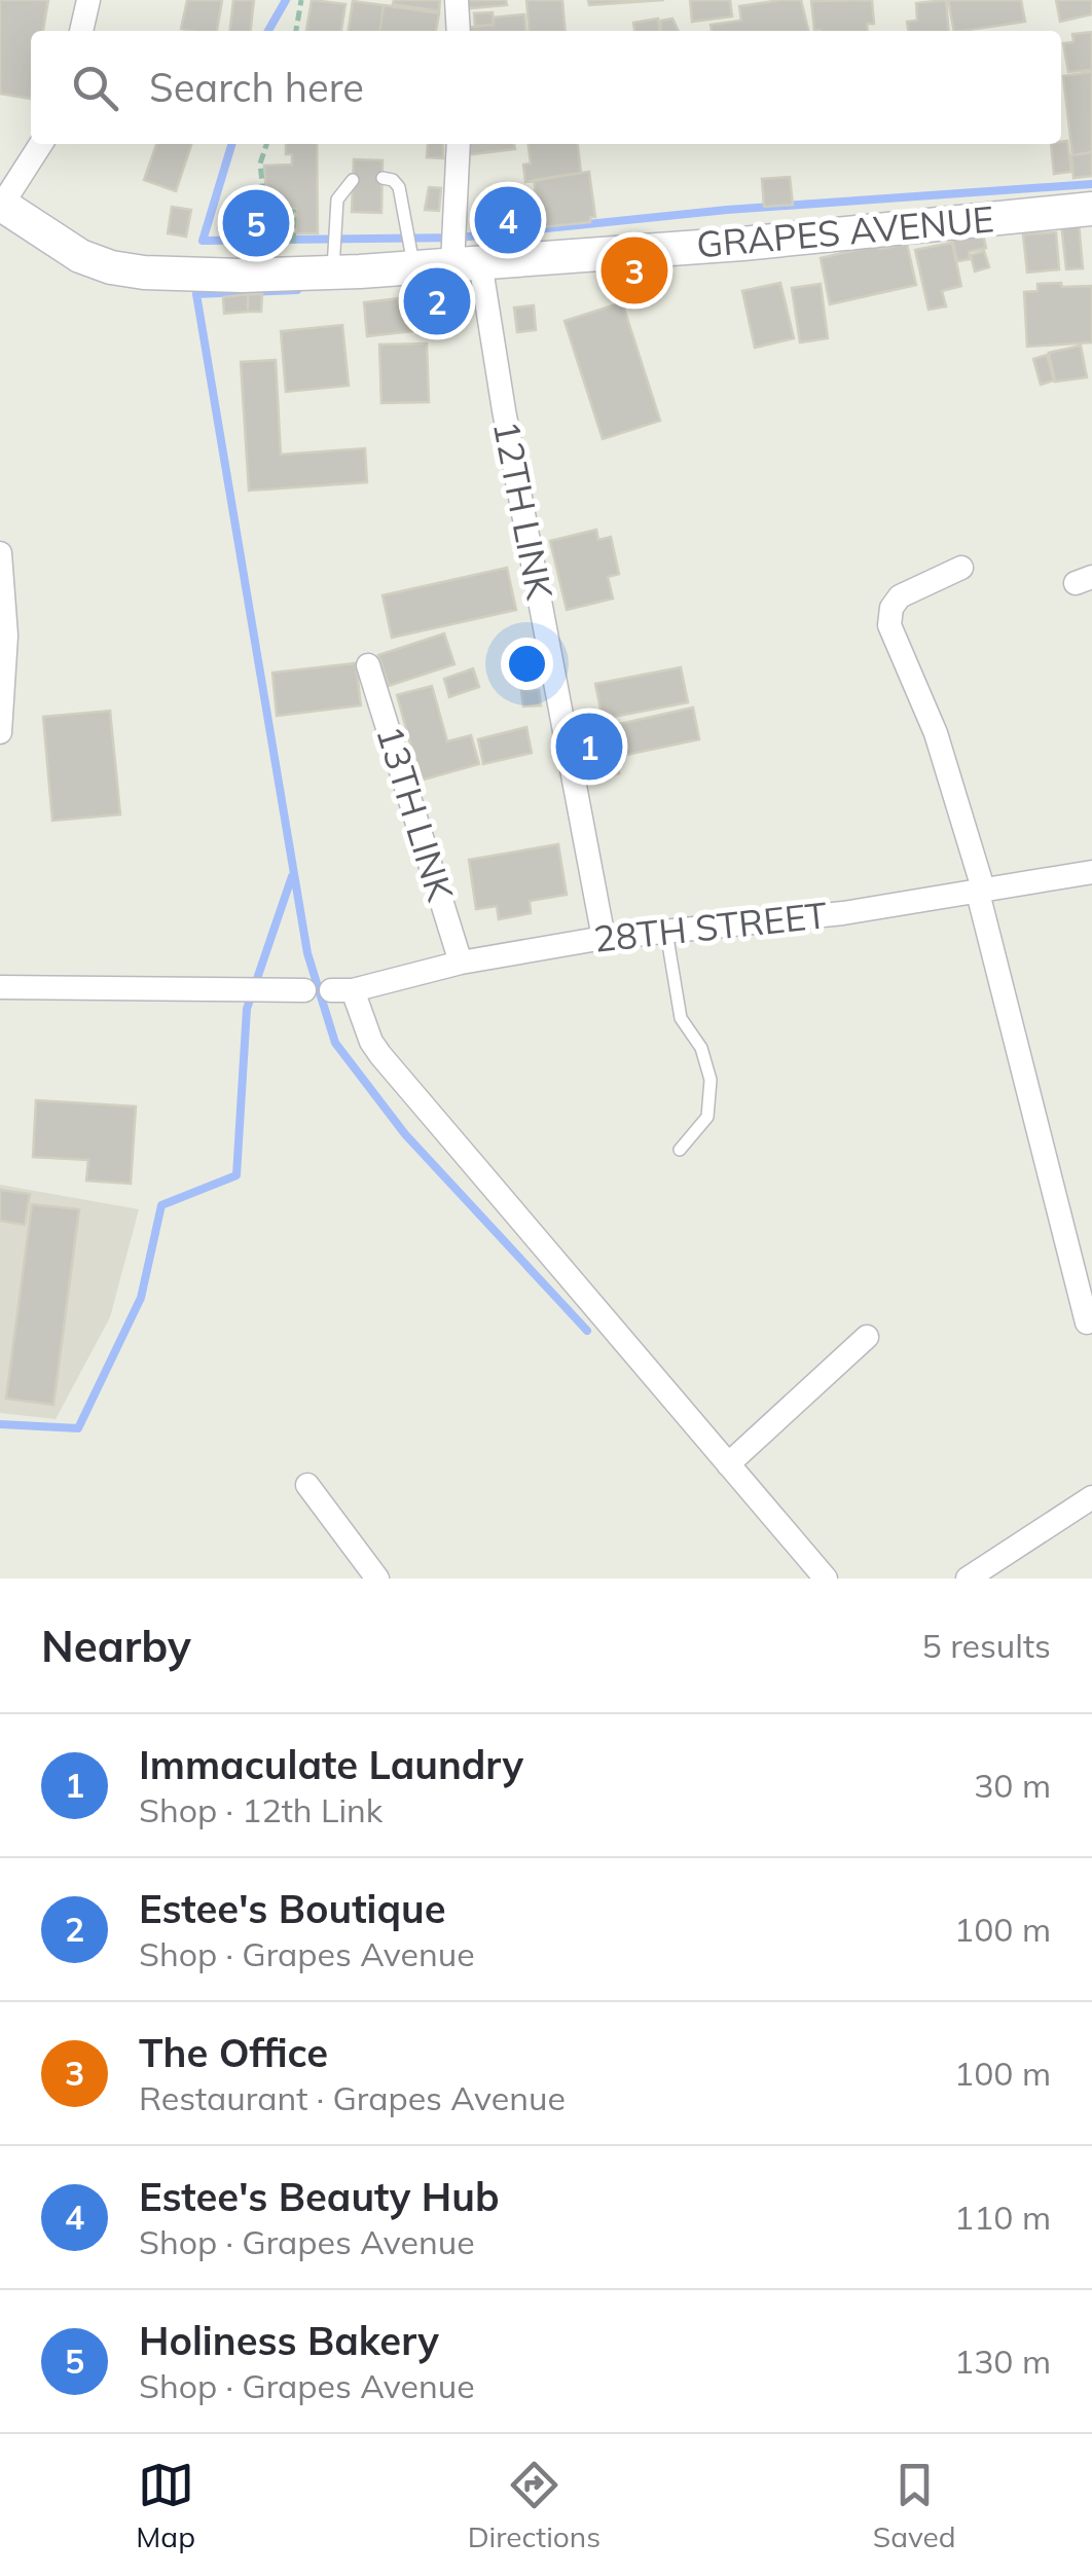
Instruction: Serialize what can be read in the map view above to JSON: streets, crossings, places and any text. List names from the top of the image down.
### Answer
{
  "streets": {
    "street": [
      "GRAPES AVENUE",
      "12TH LINK",
      "13TH LINK",
      "28TH STREET"
    ]
  },
  "crossings": [
    ["GRAPES AVENUE", "12TH LINK"],
    ["12TH LINK", "28TH STREET"],
    ["13TH LINK", "28TH STREET"]
  ],
  "page": {
    "search": "Search here",
    "pins": [
      "4",
      "5",
      "3",
      "2",
      "1"
    ],
    "heading": ["Nearby", "5 results"],
    "list": [
      {
        "mark": "1",
        "name": "Immaculate Laundry",
        "note": "Shop · 12th Link",
        "value": "30 m"
      },
      {
        "mark": "2",
        "name": "Estee's Boutique",
        "note": "Shop · Grapes Avenue",
        "value": "100 m"
      },
      {
        "mark": "3",
        "name": "The Office",
        "note": "Restaurant · Grapes Avenue",
        "value": "100 m"
      },
      {
        "mark": "4",
        "name": "Estee's Beauty Hub",
        "note": "Shop · Grapes Avenue",
        "value": "110 m"
      },
      {
        "mark": "5",
        "name": "Holiness Bakery",
        "note": "Shop · Grapes Avenue",
        "value": "130 m"
      }
    ],
    "nav": ["Map", "Directions", "Saved"]
  }
}
